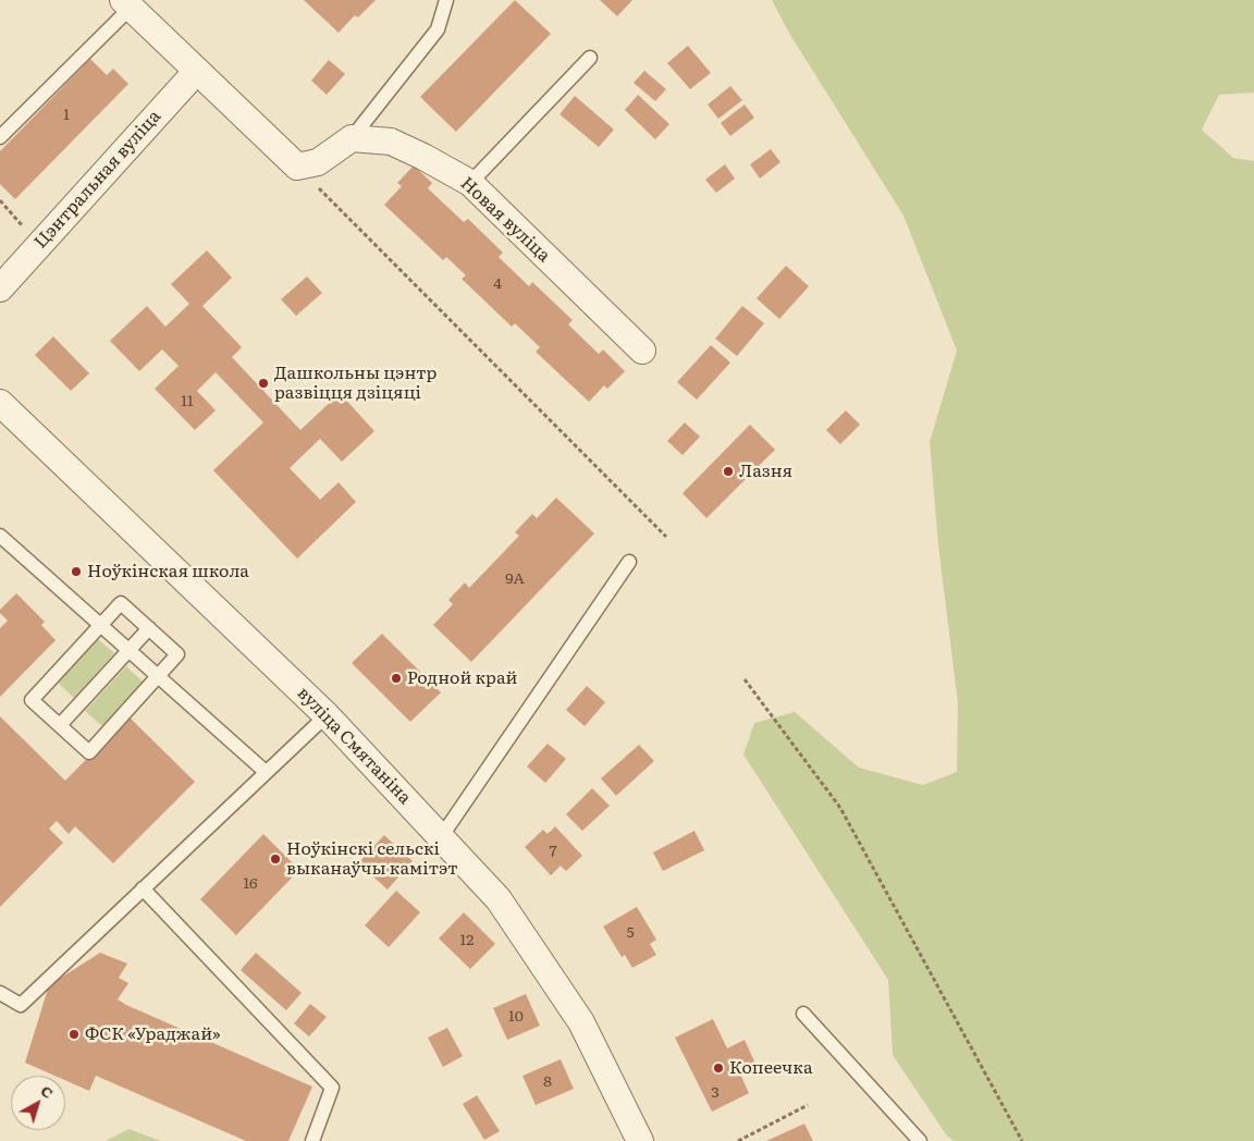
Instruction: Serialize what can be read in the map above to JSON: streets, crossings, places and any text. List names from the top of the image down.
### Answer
{
  "streets": {
    "street": ["Цэнтральная вуліца", "Новая вуліца", "вуліца Смятаніна"]
  },
  "places": [
    "Дашкольны цэнтр развіцця дзіцяці",
    "Лазня",
    "Ноўкінская школа",
    "Родной край",
    "Ноўкінскі сельскі выканаўчы камітэт",
    "ФСК «Ураджай»",
    "Копеечка"
  ],
  "house_numbers": [
    "1",
    "4",
    "11",
    "9А",
    "7",
    "16",
    "5",
    "12",
    "10",
    "8",
    "3"
  ],
  "north": "top right"
}
